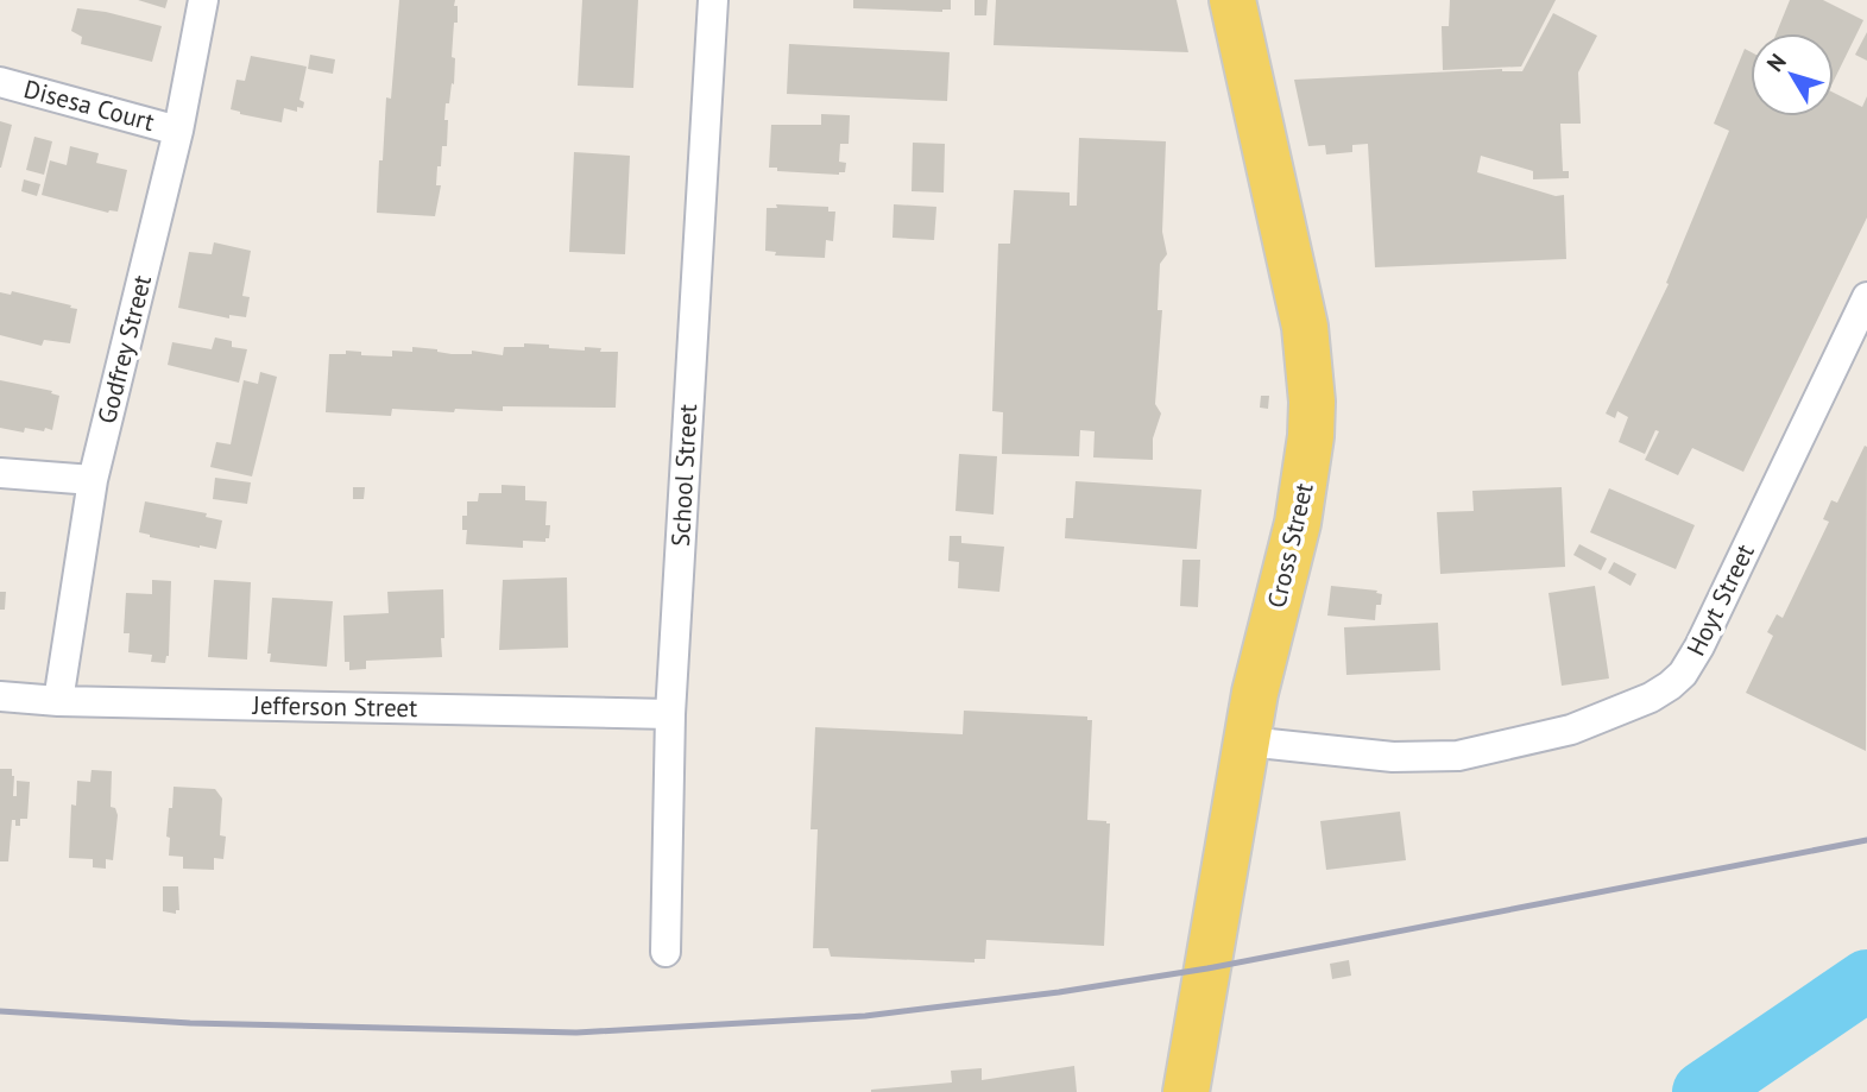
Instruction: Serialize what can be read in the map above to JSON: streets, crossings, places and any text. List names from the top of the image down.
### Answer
{
  "streets": {
    "main road": ["Cross Street"],
    "street": [
      "Disesa Court",
      "Godfrey Street",
      "School Street",
      "Hoyt Street",
      "Jefferson Street"
    ]
  },
  "crossings": [
    ["Disesa Court", "Godfrey Street"],
    ["Godfrey Street", "Jefferson Street"],
    ["School Street", "Jefferson Street"],
    ["Cross Street", "Hoyt Street"]
  ],
  "north": "top left"
}
